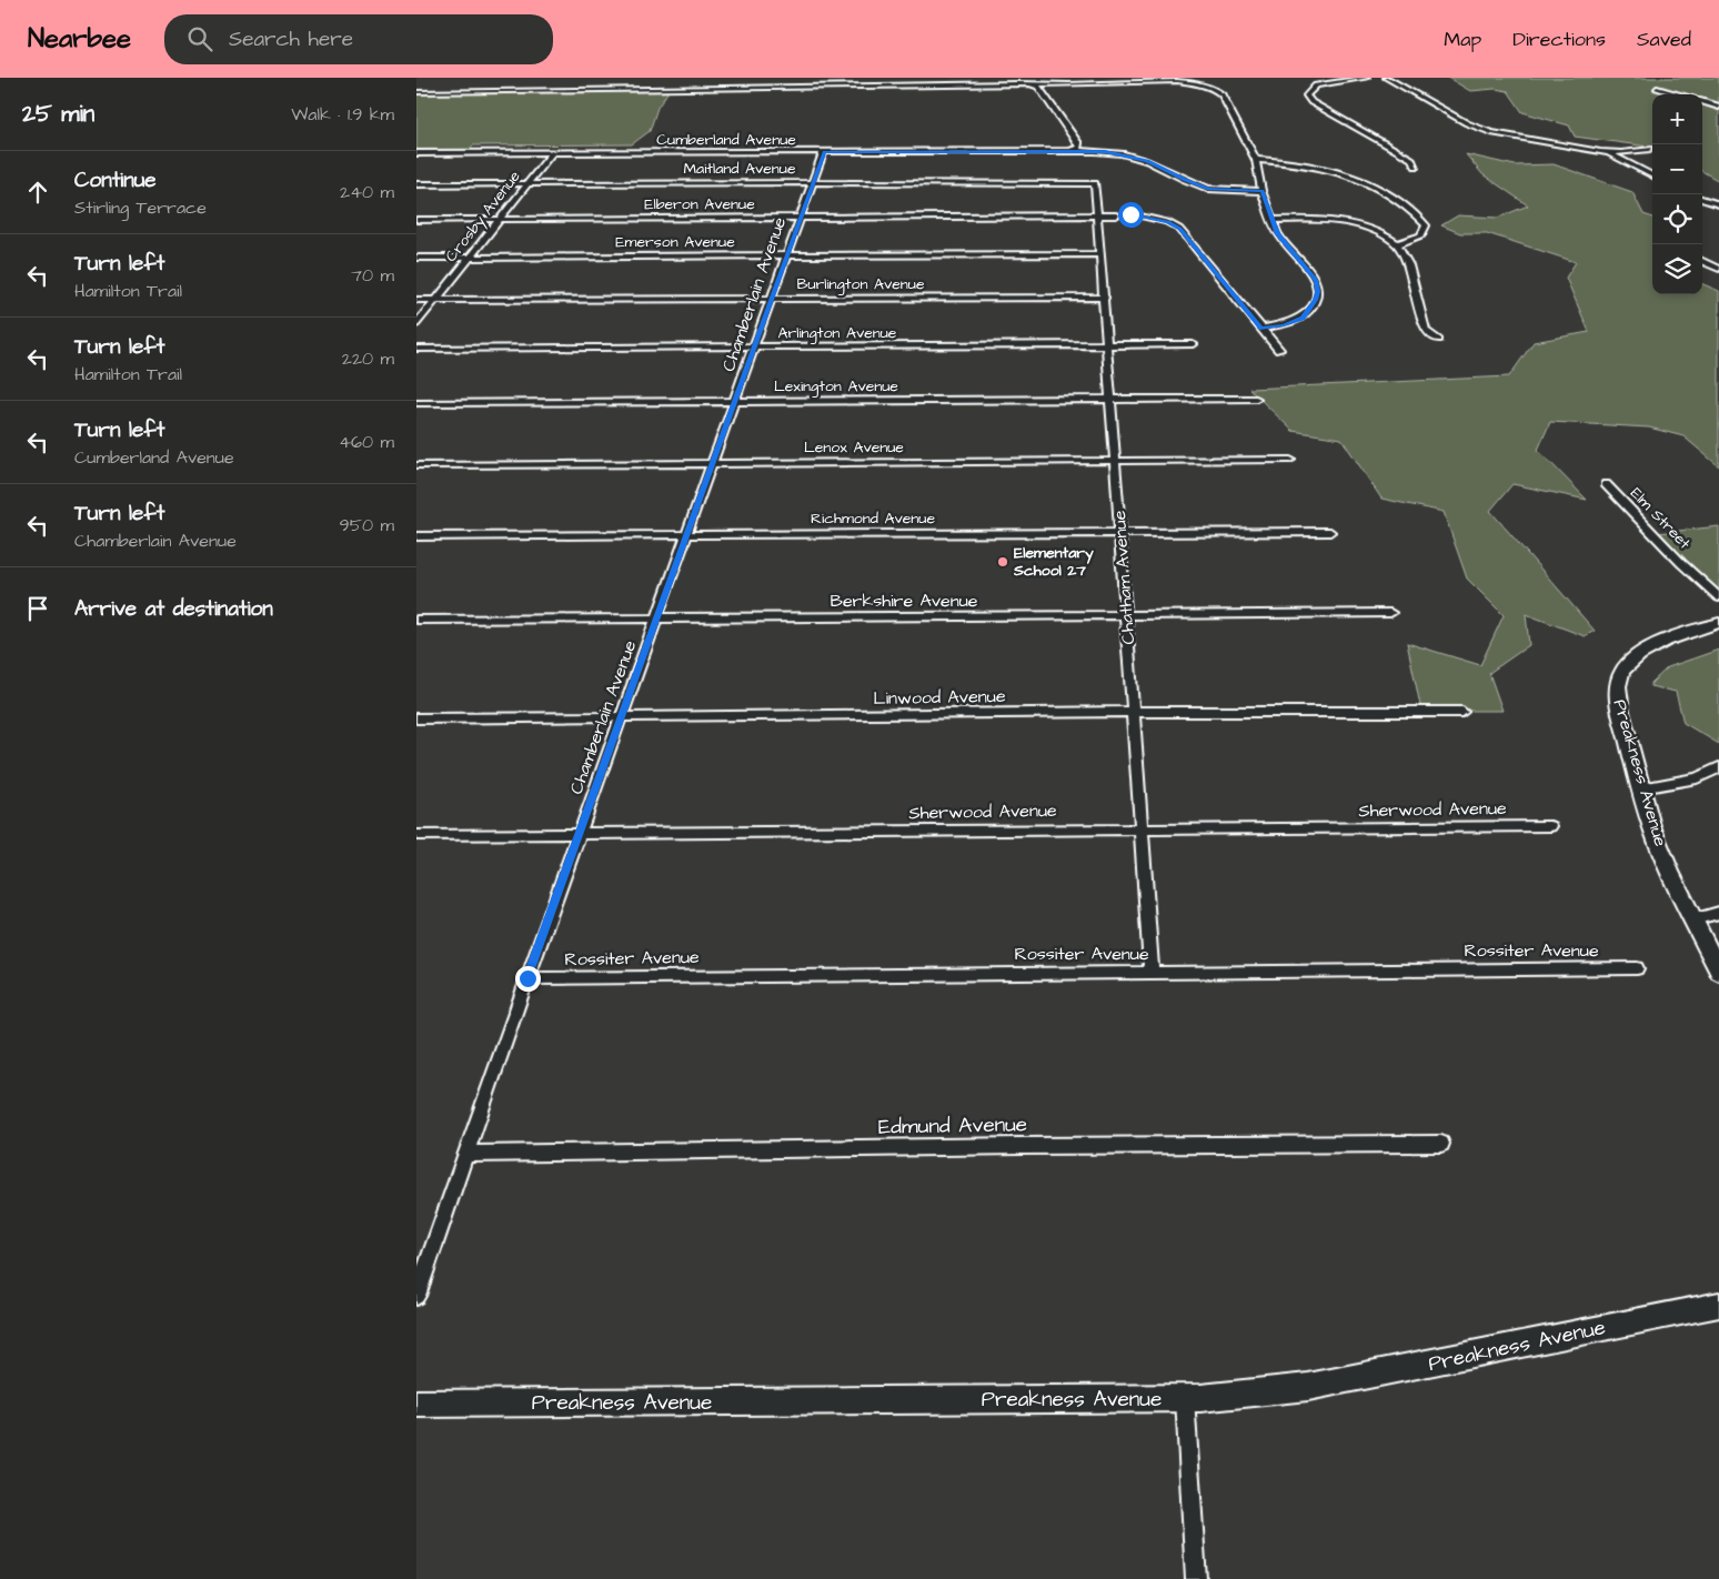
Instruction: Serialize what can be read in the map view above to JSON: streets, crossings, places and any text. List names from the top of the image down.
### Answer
{
  "streets": {
    "main road": ["Preakness Avenue"],
    "street": [
      "Cumberland Avenue",
      "Maitland Avenue",
      "Elberon Avenue",
      "Crosby Avenue",
      "Emerson Avenue",
      "Burlington Avenue",
      "Chamberlain Avenue",
      "Arlington Avenue",
      "Lexington Avenue",
      "Lenox Avenue",
      "Richmond Avenue",
      "Elm Street",
      "Chatham Avenue",
      "Berkshire Avenue",
      "Linwood Avenue",
      "Sherwood Avenue",
      "Rossiter Avenue",
      "Edmund Avenue"
    ]
  },
  "crossings": [
    ["Cumberland Avenue", "Crosby Avenue"],
    ["Cumberland Avenue", "Chamberlain Avenue"],
    ["Maitland Avenue", "Crosby Avenue"],
    ["Maitland Avenue", "Chamberlain Avenue"],
    ["Maitland Avenue", "Chatham Avenue"],
    ["Elberon Avenue", "Crosby Avenue"],
    ["Elberon Avenue", "Chamberlain Avenue"],
    ["Elberon Avenue", "Chatham Avenue"],
    ["Crosby Avenue", "Emerson Avenue"],
    ["Crosby Avenue", "Burlington Avenue"],
    ["Emerson Avenue", "Chamberlain Avenue"],
    ["Emerson Avenue", "Chatham Avenue"],
    ["Burlington Avenue", "Chamberlain Avenue"],
    ["Burlington Avenue", "Chatham Avenue"],
    ["Chamberlain Avenue", "Arlington Avenue"],
    ["Chamberlain Avenue", "Lexington Avenue"],
    ["Chamberlain Avenue", "Lenox Avenue"],
    ["Chamberlain Avenue", "Richmond Avenue"],
    ["Chamberlain Avenue", "Berkshire Avenue"],
    ["Chamberlain Avenue", "Linwood Avenue"],
    ["Chamberlain Avenue", "Sherwood Avenue"],
    ["Chamberlain Avenue", "Rossiter Avenue"],
    ["Chamberlain Avenue", "Edmund Avenue"],
    ["Arlington Avenue", "Chatham Avenue"],
    ["Lexington Avenue", "Chatham Avenue"],
    ["Lenox Avenue", "Chatham Avenue"],
    ["Richmond Avenue", "Chatham Avenue"],
    ["Chatham Avenue", "Berkshire Avenue"],
    ["Chatham Avenue", "Linwood Avenue"],
    ["Chatham Avenue", "Sherwood Avenue"],
    ["Chatham Avenue", "Rossiter Avenue"]
  ],
  "places": ["Elementary School 27"],
  "page": {
    "header": "Nearbee",
    "search": "Search here",
    "nav": ["Map", "Directions", "Saved"],
    "heading": ["25 min", "Walk · 1.9 km"],
    "map_buttons": ["+", "−"],
    "list": [
      ["Continue", "Stirling Terrace", "240 m"],
      ["Turn left", "Hamilton Trail", "70 m"],
      ["Turn left", "Hamilton Trail", "220 m"],
      ["Turn left", "Cumberland Avenue", "460 m"],
      ["Turn left", "Chamberlain Avenue", "950 m"],
      "Arrive at destination"
    ]
  }
}
